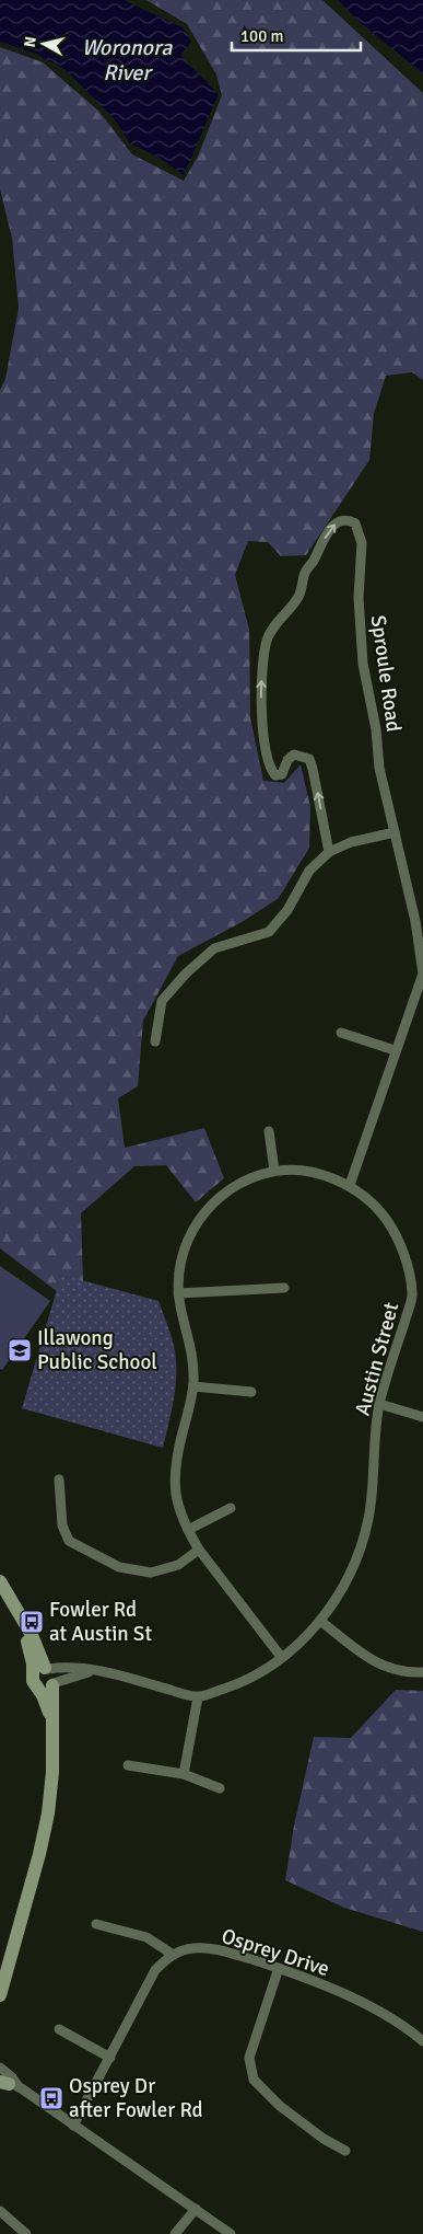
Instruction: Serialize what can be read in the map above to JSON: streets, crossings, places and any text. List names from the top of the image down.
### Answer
{
  "streets": {
    "street": ["Sproule Road", "Austin Street", "Osprey Drive"]
  },
  "crossings": [
    ["Sproule Road", "Austin Street"]
  ],
  "water": ["Woronora River"],
  "places": {
    "school or university": ["Illawong Public School"],
    "bus stop": ["Fowler Rd at Austin St", "Osprey Dr after Fowler Rd"]
  },
  "scale_bar": "100 m",
  "north": "left"
}
